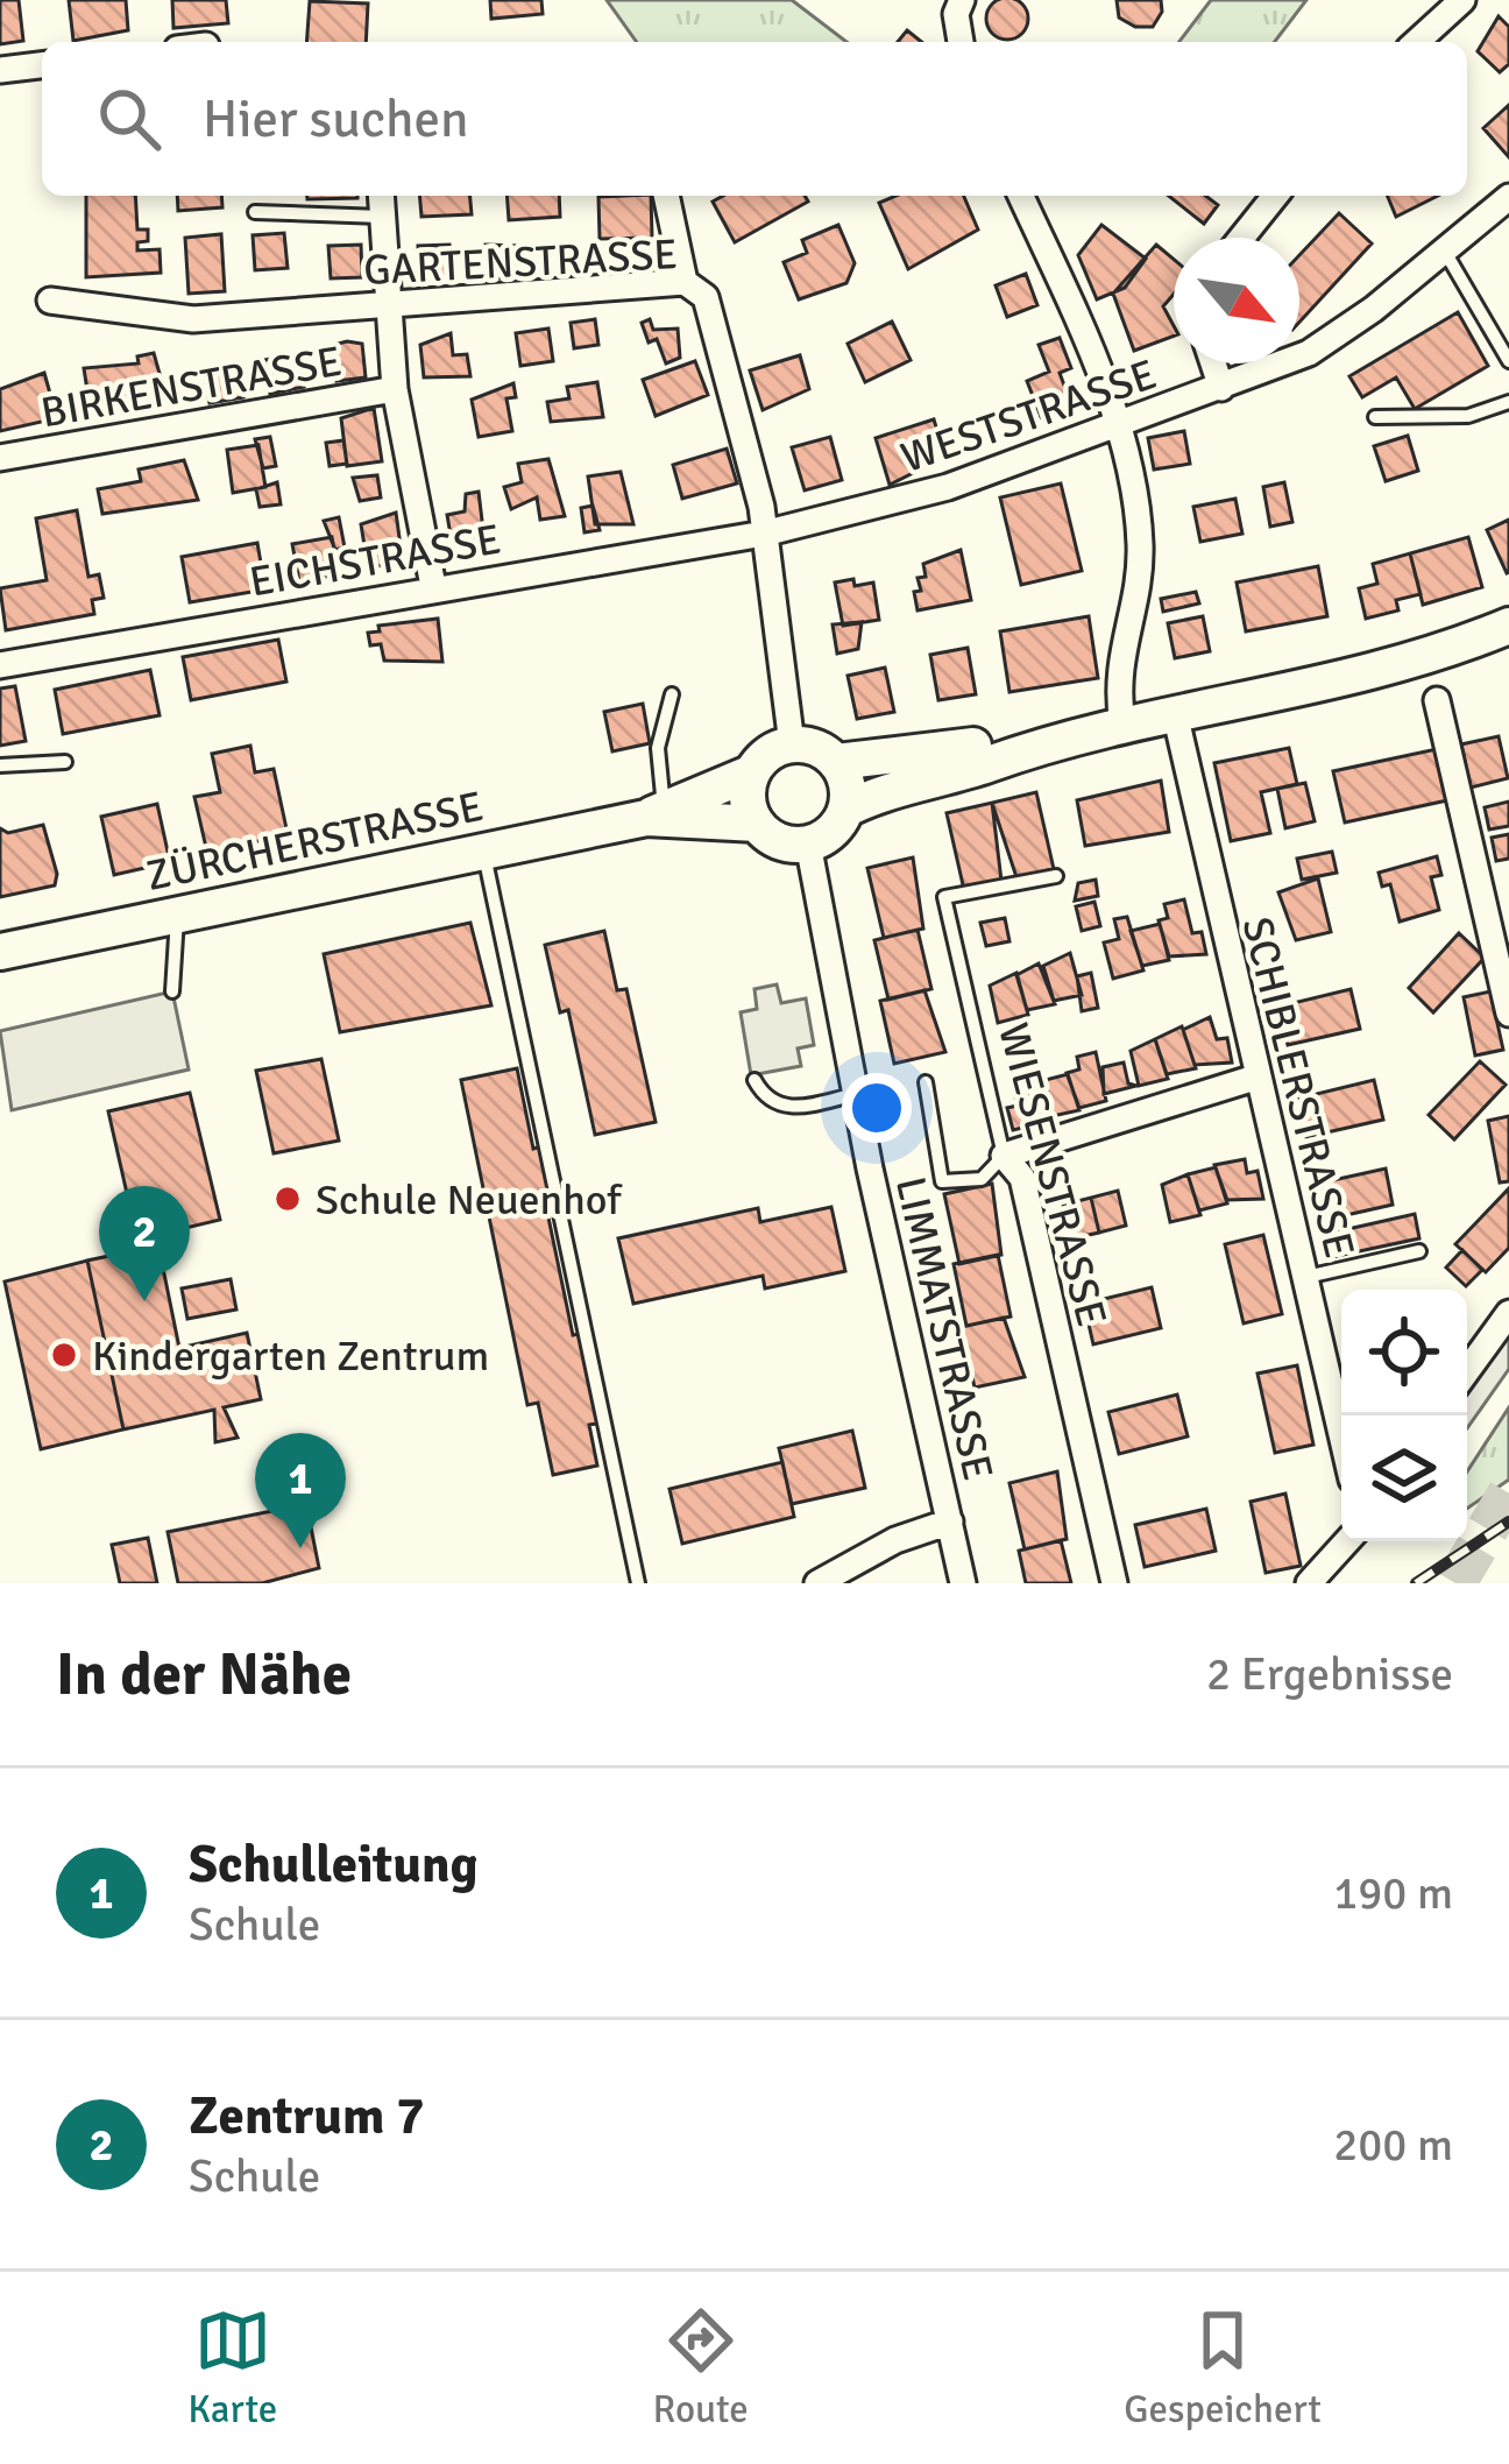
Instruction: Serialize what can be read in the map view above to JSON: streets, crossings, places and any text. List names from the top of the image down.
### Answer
{
  "streets": {
    "main road": ["ZÜRCHERSTRASSE"],
    "street": [
      "GARTENSTRASSE",
      "BIRKENSTRASSE",
      "WESTSTRASSE",
      "EICHSTRASSE",
      "SCHIBLERSTRASSE",
      "WIESENSTRASSE",
      "LIMMATSTRASSE"
    ]
  },
  "crossings": [
    ["GARTENSTRASSE", "WESTSTRASSE"],
    ["GARTENSTRASSE", "EICHSTRASSE"],
    ["GARTENSTRASSE", "ZÜRCHERSTRASSE"],
    ["GARTENSTRASSE", "LIMMATSTRASSE"],
    ["WESTSTRASSE", "EICHSTRASSE"],
    ["ZÜRCHERSTRASSE", "LIMMATSTRASSE"]
  ],
  "places": ["Schule Neuenhof", "Kindergarten Zentrum"],
  "north": "bottom right",
  "page": {
    "search": "Hier suchen",
    "pins": ["2", "1"],
    "heading": ["In der Nähe", "2 Ergebnisse"],
    "list": [
      {
        "mark": "1",
        "name": "Schulleitung",
        "note": "Schule",
        "value": "190 m"
      },
      {
        "mark": "2",
        "name": "Zentrum 7",
        "note": "Schule",
        "value": "200 m"
      }
    ],
    "nav": ["Karte", "Route", "Gespeichert"]
  }
}
